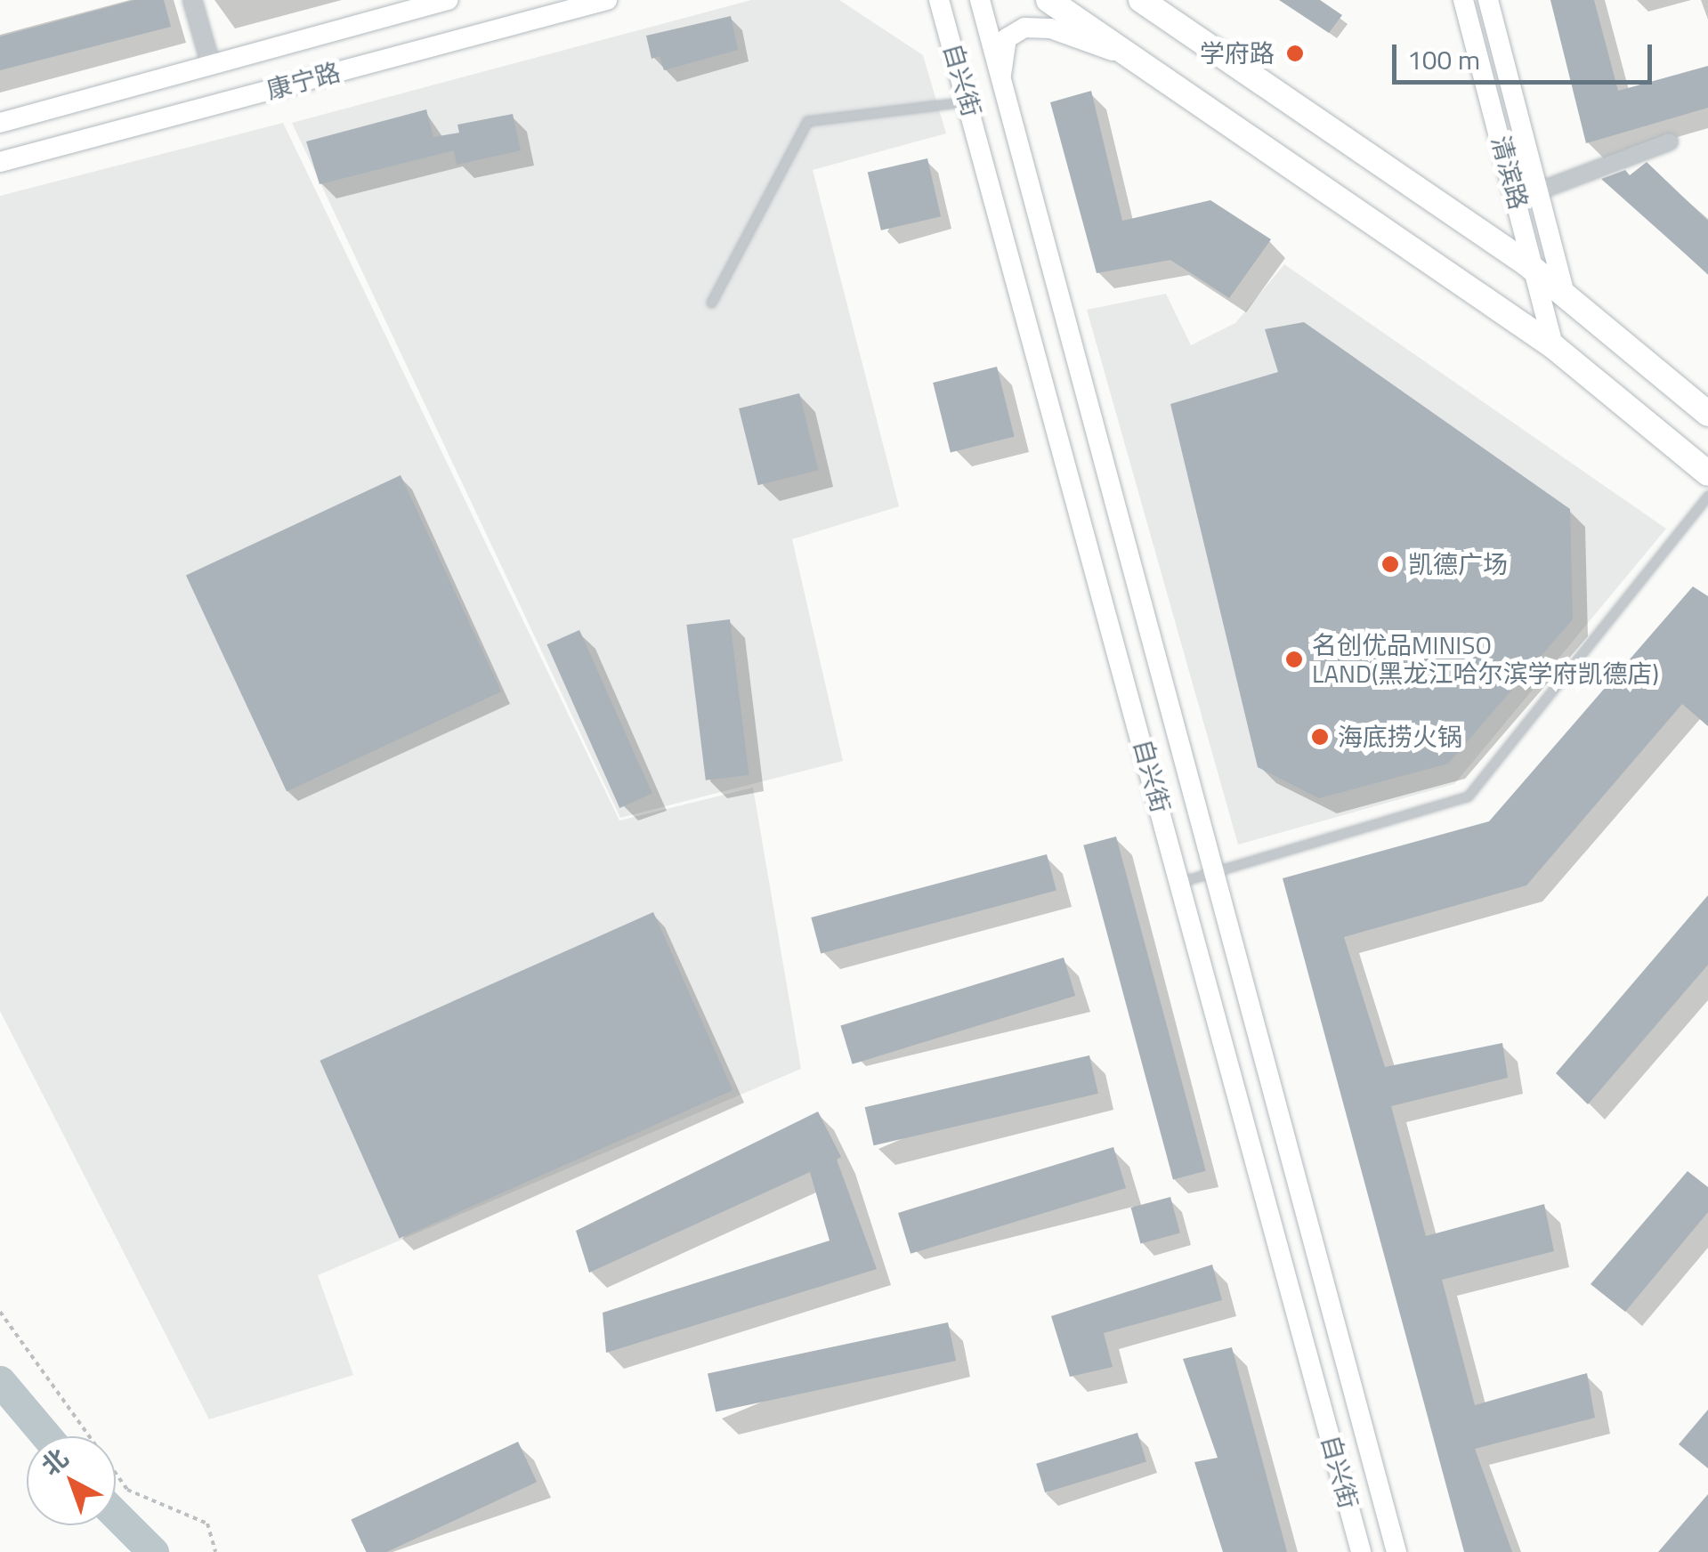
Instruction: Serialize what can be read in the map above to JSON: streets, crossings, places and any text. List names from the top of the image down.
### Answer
{
  "streets": {
    "main road": ["自兴街", "康宁路", "清滨路"]
  },
  "places": [
    "学府路",
    "凯德广场",
    "名创优品MINISO LAND(黑龙江哈尔滨学府凯德店)",
    "海底捞火锅"
  ],
  "scale_bar": "100 m",
  "north": "top left"
}
